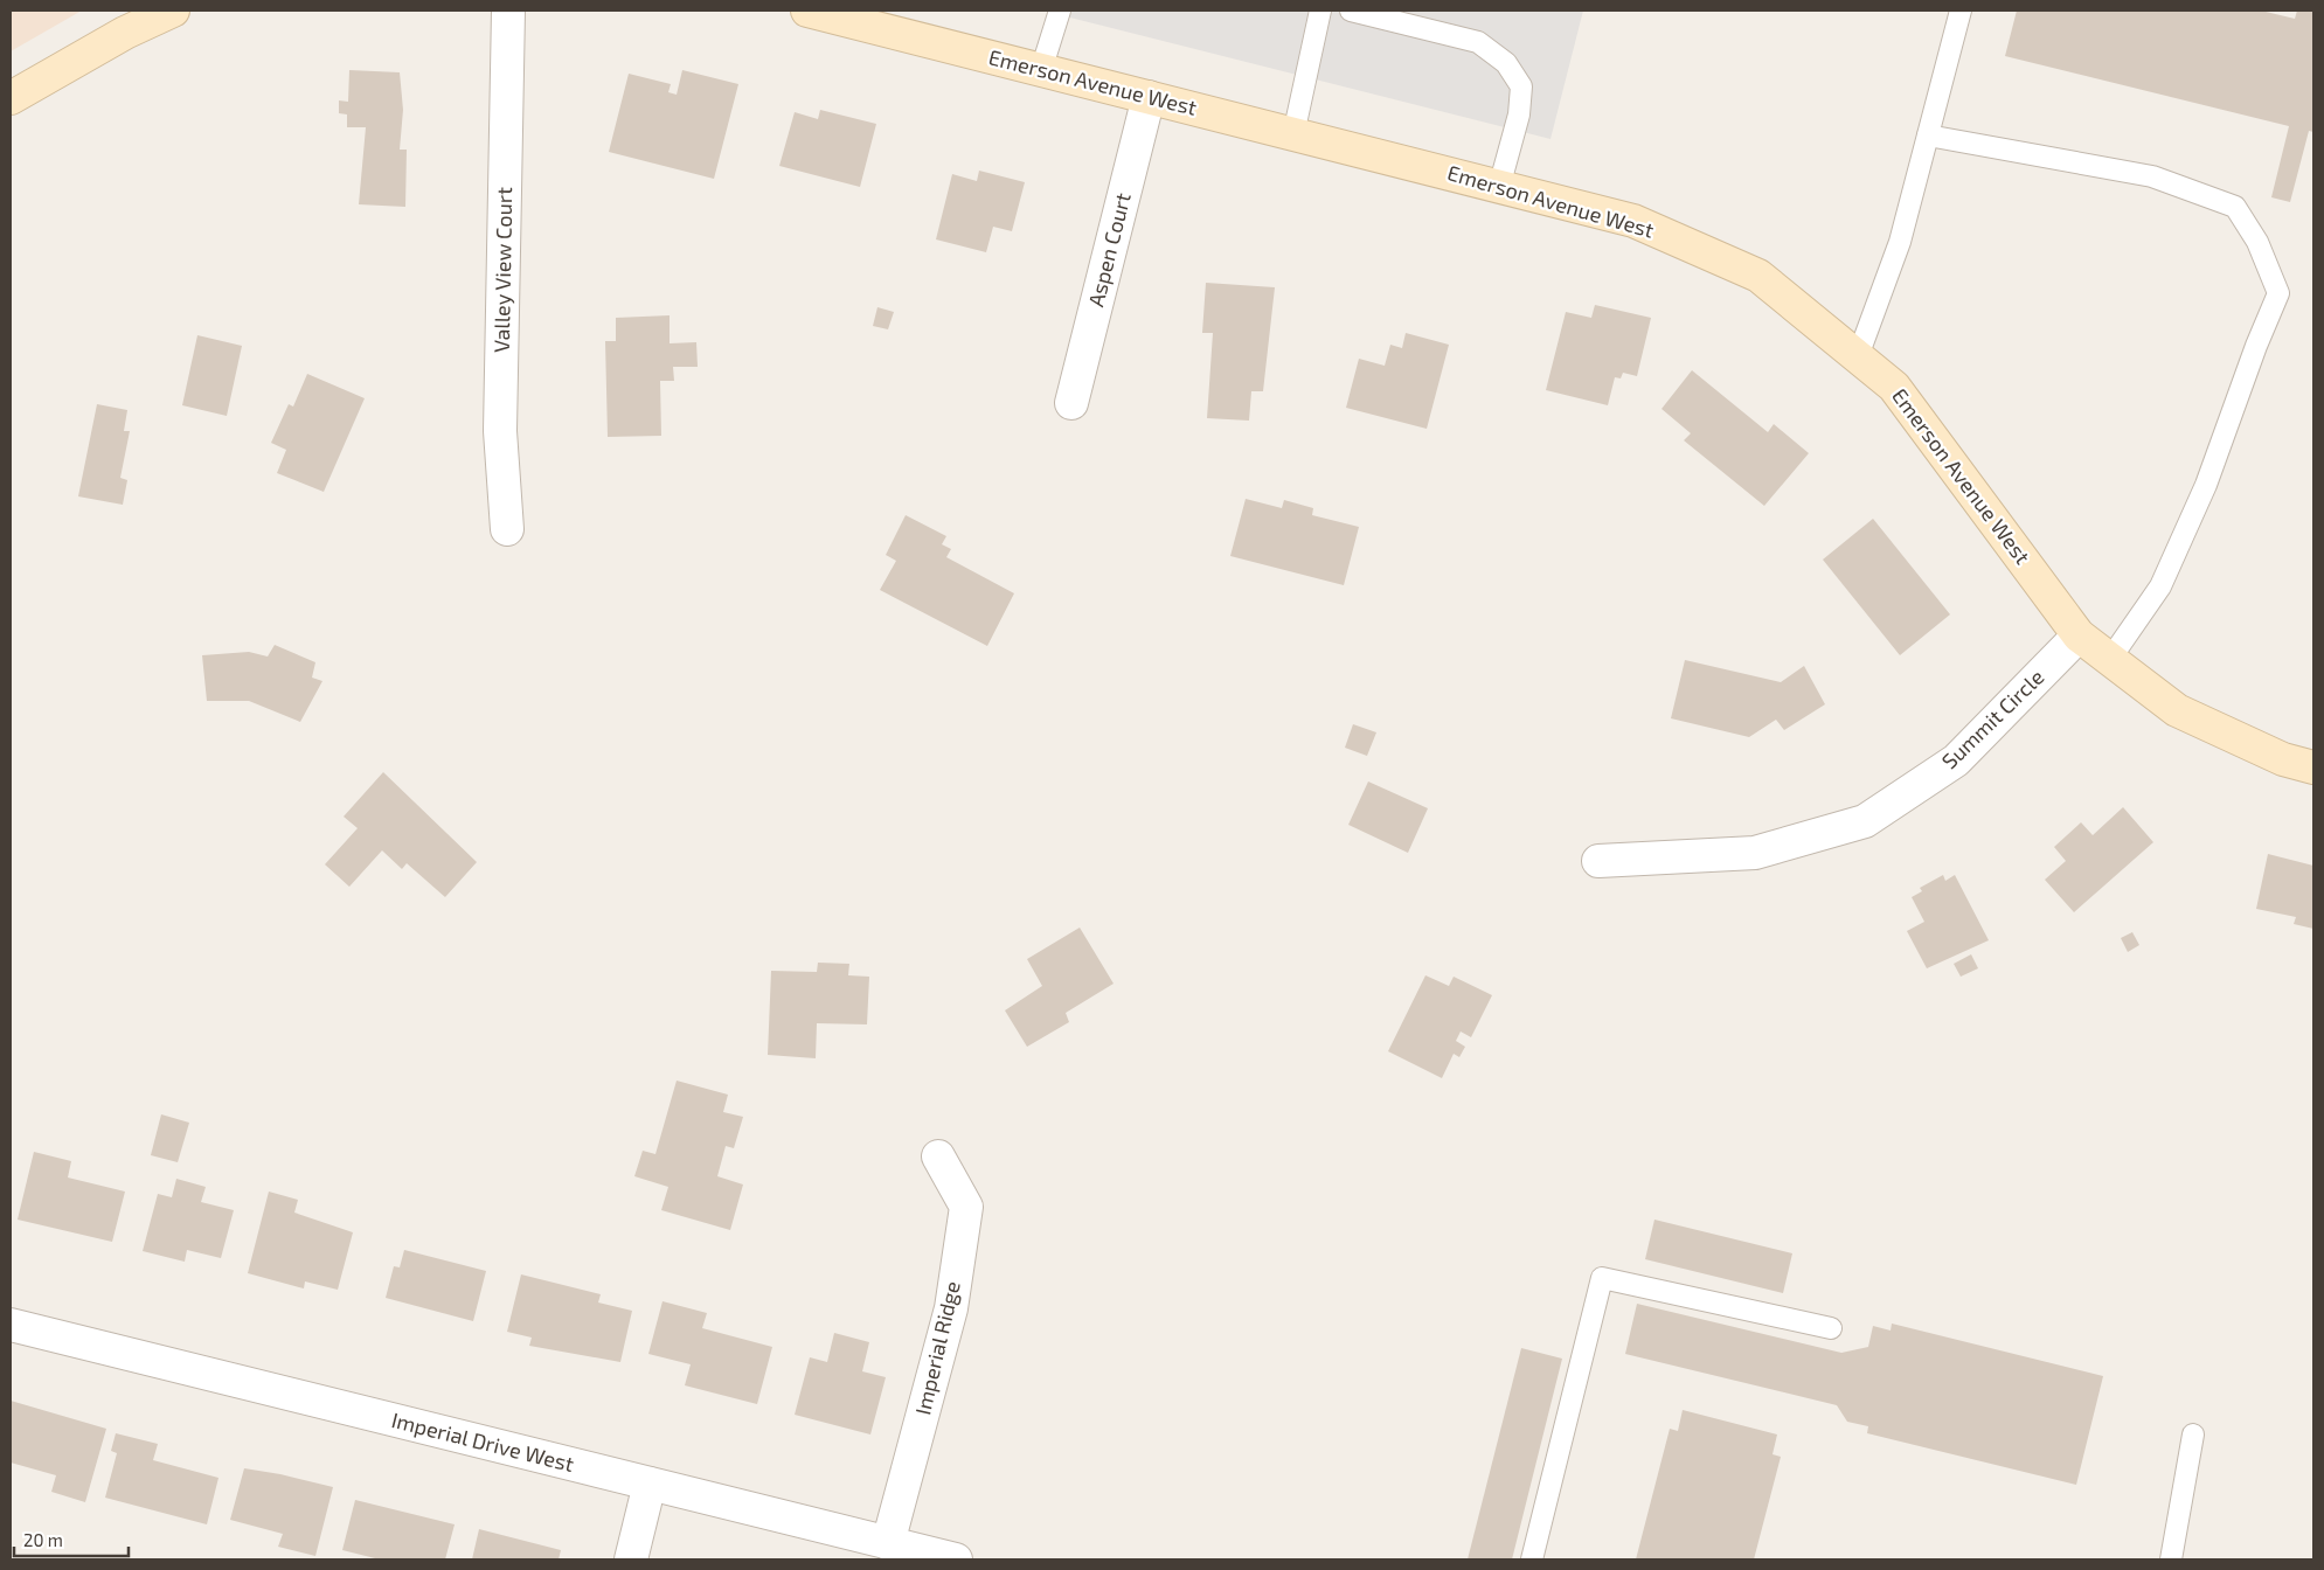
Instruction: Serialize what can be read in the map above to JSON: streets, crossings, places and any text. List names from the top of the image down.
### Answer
{
  "streets": {
    "street": [
      "Emerson Avenue West",
      "Aspen Court",
      "Valley View Court",
      "Summit Circle",
      "Imperial Ridge",
      "Imperial Drive West"
    ]
  },
  "crossings": [
    ["Emerson Avenue West", "Aspen Court"],
    ["Emerson Avenue West", "Summit Circle"],
    ["Imperial Ridge", "Imperial Drive West"]
  ],
  "scale_bar": "20 m"
}
